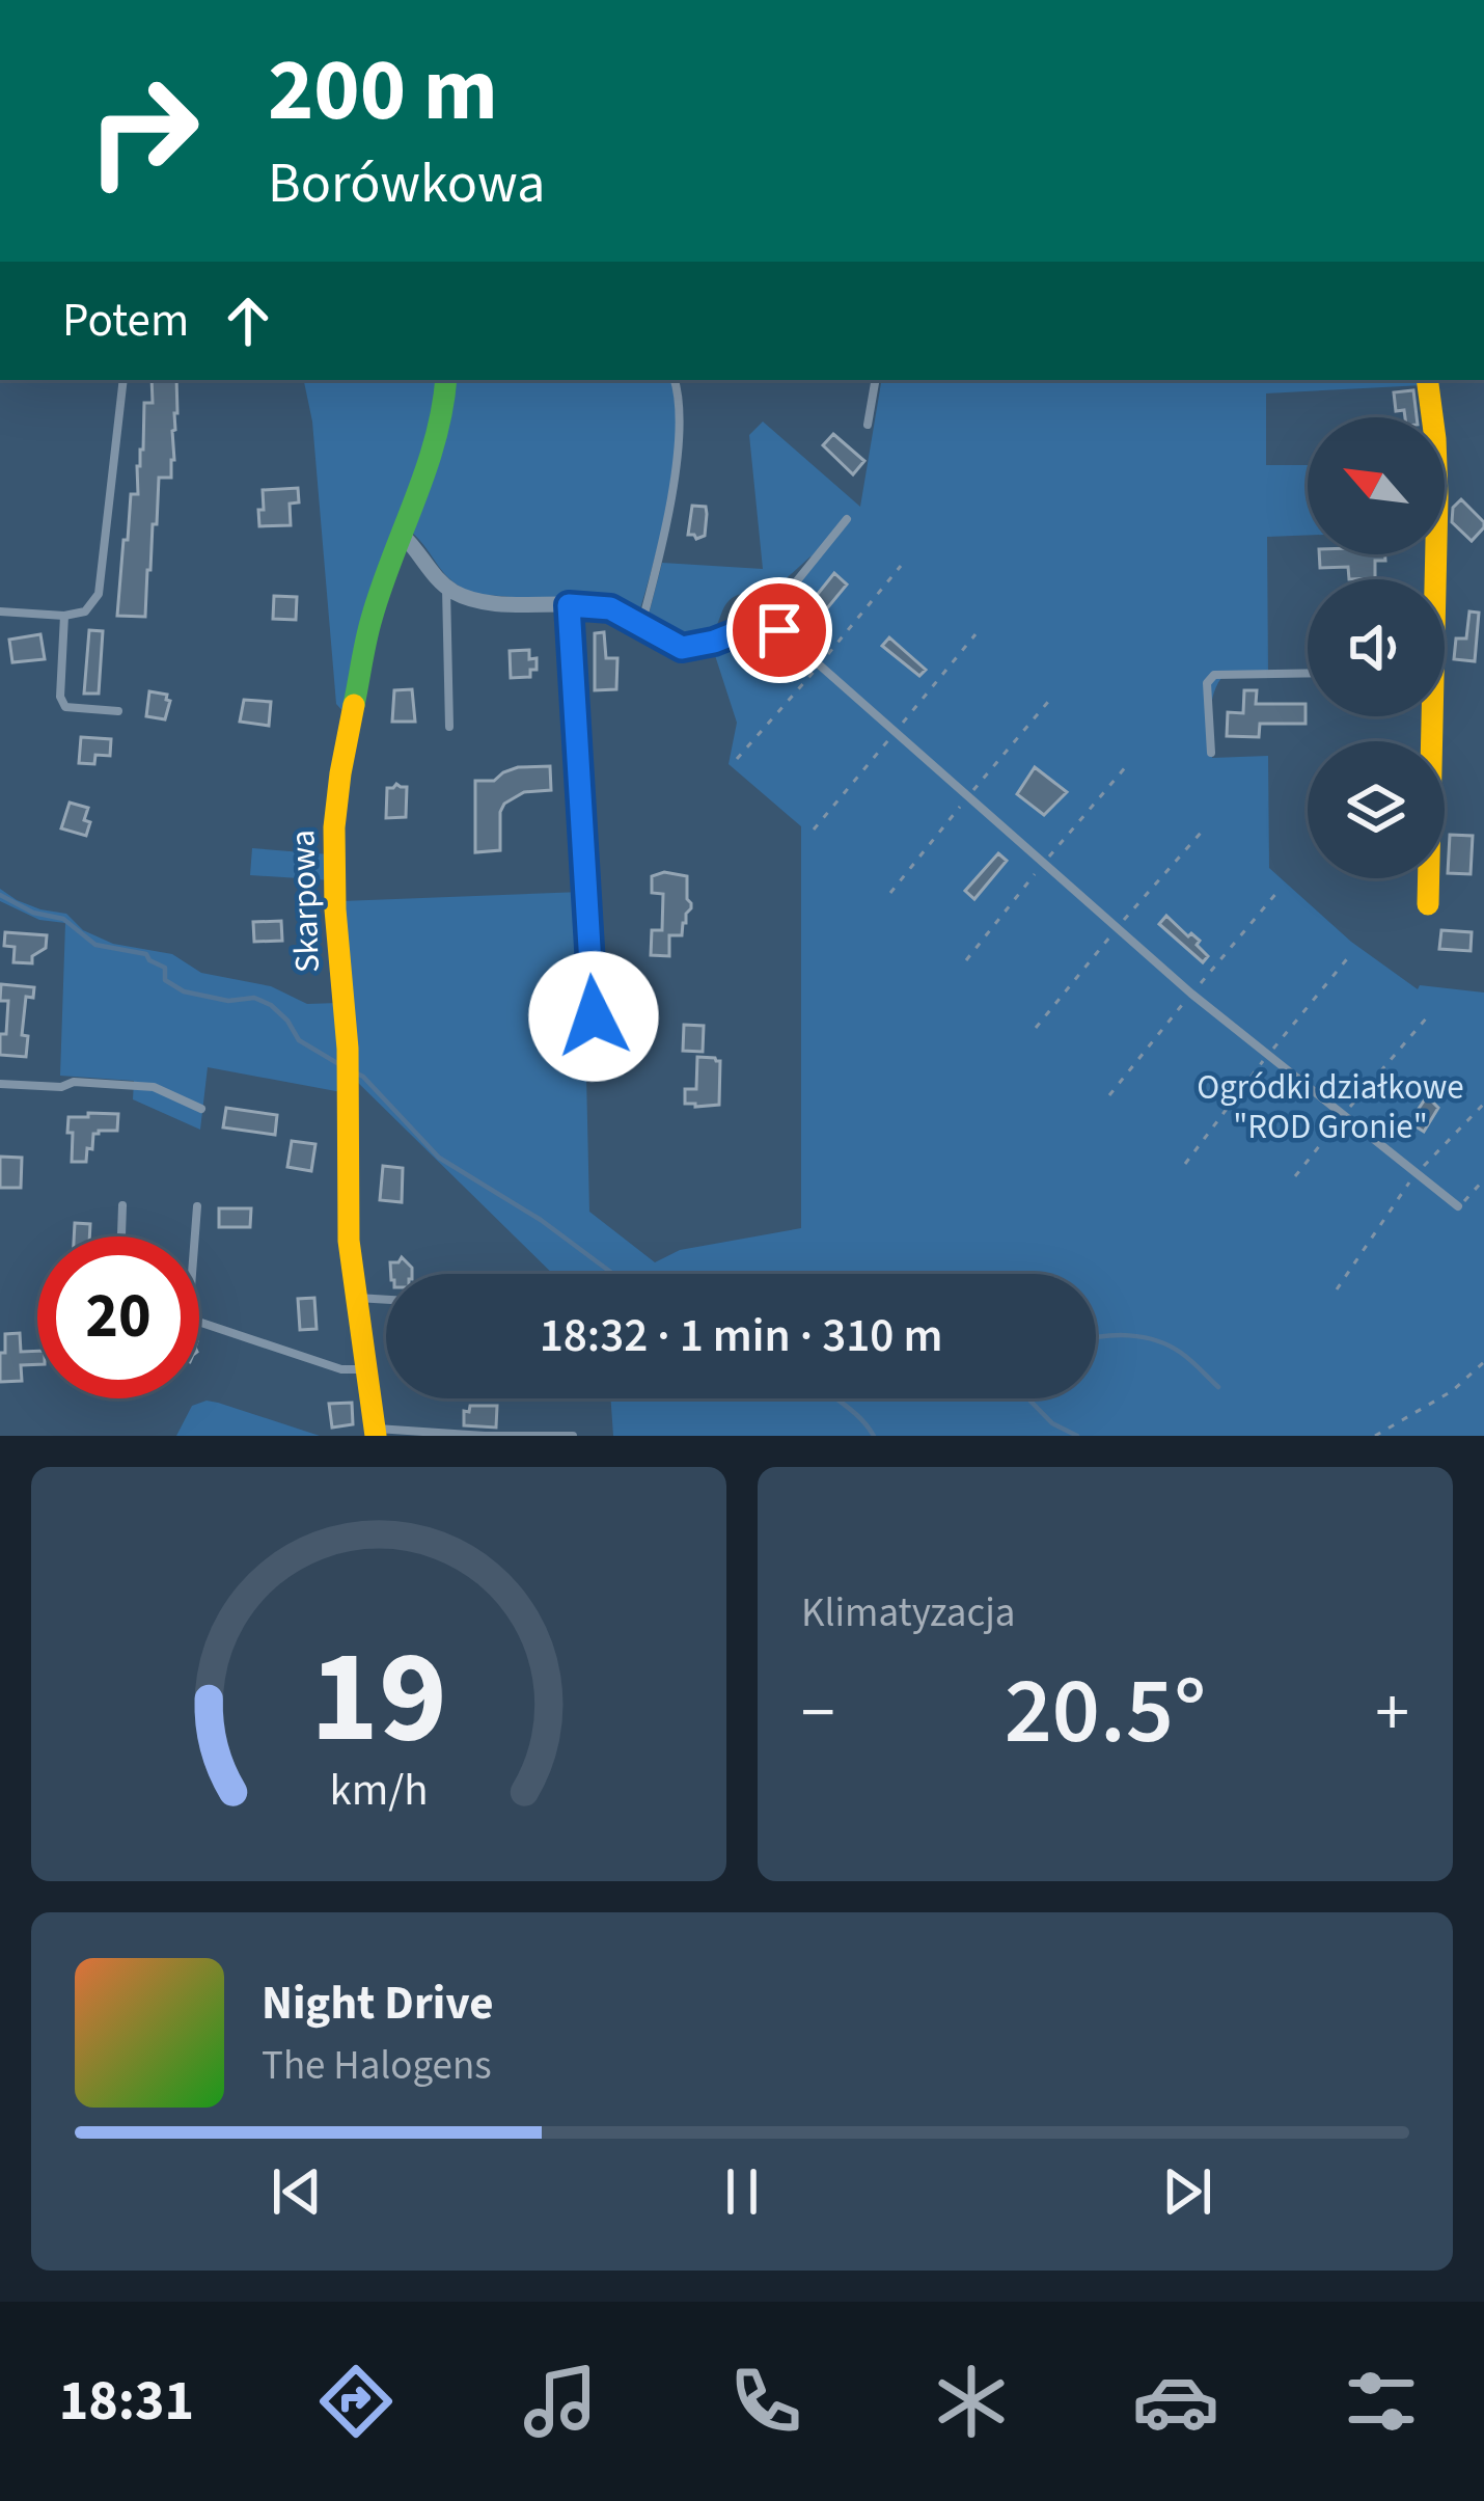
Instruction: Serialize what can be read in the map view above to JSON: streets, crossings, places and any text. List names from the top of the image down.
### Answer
{
  "streets": {
    "street": ["Skarpowa"]
  },
  "parks": ["Ogródki działkowe \"ROD Gronie\""],
  "north": "top left",
  "page": {
    "turn": ["200 m", "Borówkowa"],
    "then": "Potem",
    "limit": "20",
    "trip": "18:32 · 1 min · 310 m",
    "tile": "Klimatyzacja",
    "heat": ["−", "20.5°", "+"],
    "song": ["Night Drive", "The Halogens"],
    "tabs": "18:31",
    "gauge": ["19", "km/h"]
  }
}
